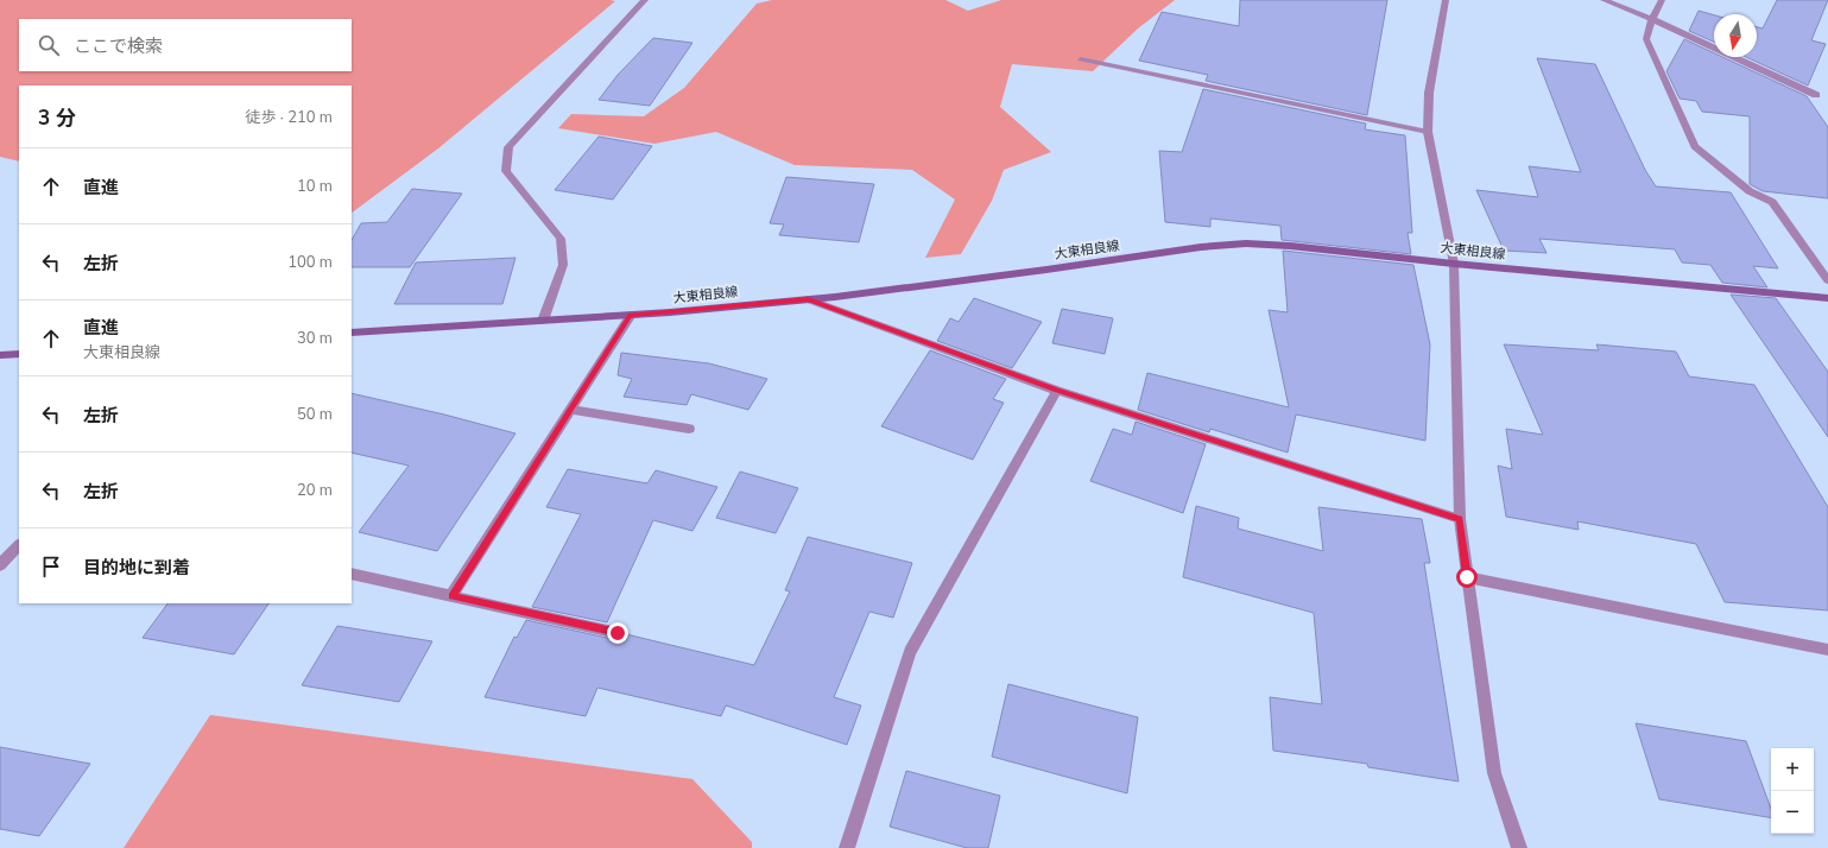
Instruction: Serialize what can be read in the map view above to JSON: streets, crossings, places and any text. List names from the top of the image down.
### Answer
{
  "streets": {
    "main road": ["大東相良線"]
  },
  "north": "bottom",
  "page": {
    "search": "ここで検索",
    "heading": ["3 分", "徒歩 · 210 m"],
    "list": [
      ["直進", "10 m"],
      ["左折", "100 m"],
      ["直進", "大東相良線", "30 m"],
      ["左折", "50 m"],
      ["左折", "20 m"],
      "目的地に到着"
    ],
    "map_buttons": ["+", "−"]
  }
}
